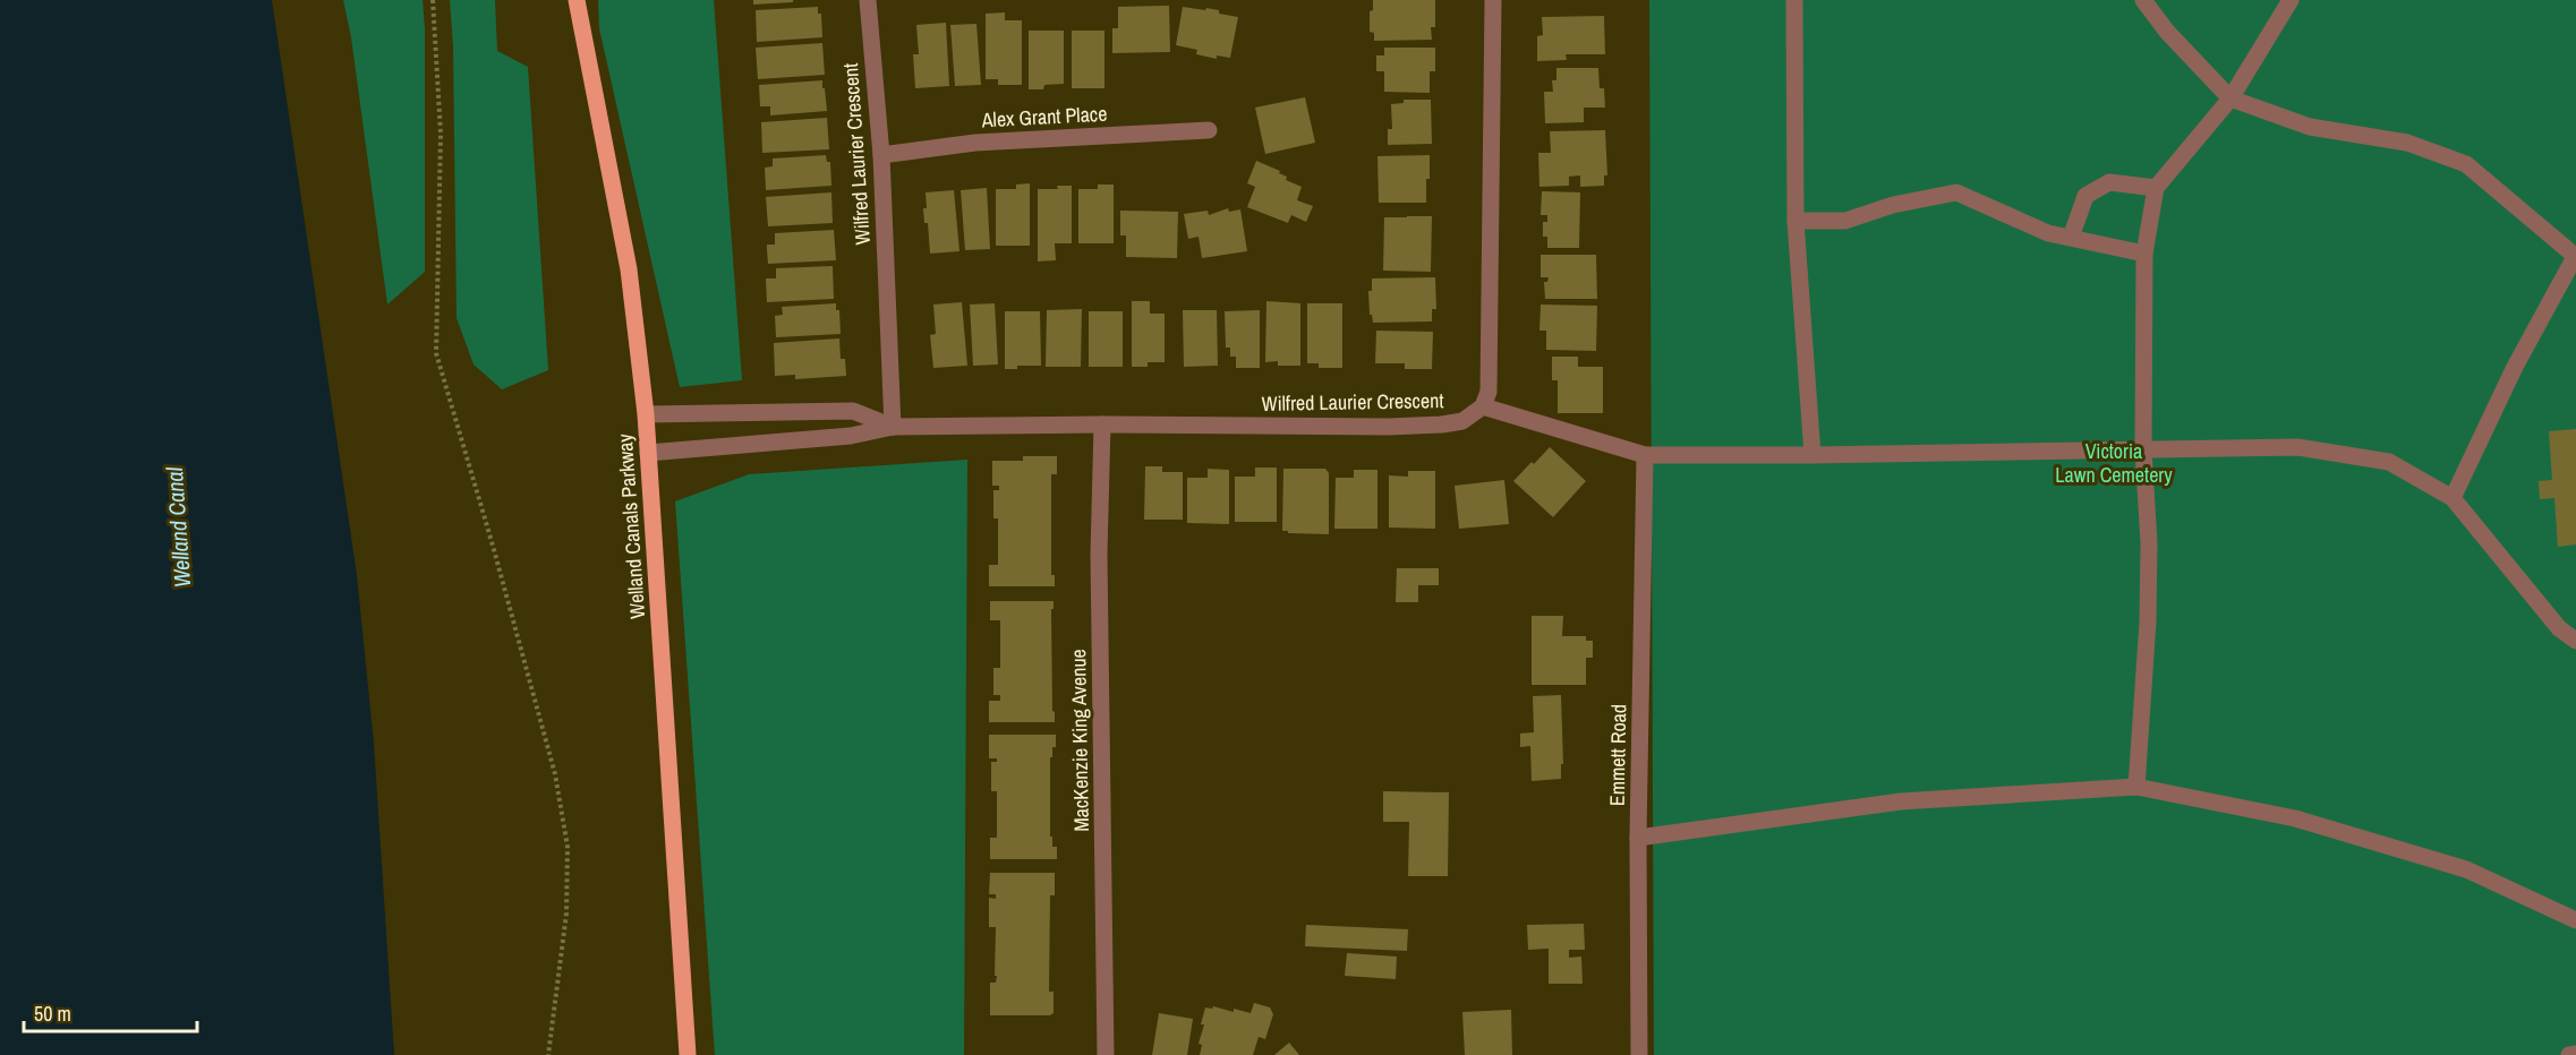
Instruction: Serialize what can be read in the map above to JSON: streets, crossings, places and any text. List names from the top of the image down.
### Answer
{
  "streets": {
    "main road": ["Welland Canals Parkway"],
    "street": [
      "Alex Grant Place",
      "Wilfred Laurier Crescent",
      "MacKenzie King Avenue",
      "Emmett Road"
    ]
  },
  "crossings": [
    ["Alex Grant Place", "Wilfred Laurier Crescent"],
    ["Wilfred Laurier Crescent", "Welland Canals Parkway"],
    ["Wilfred Laurier Crescent", "MacKenzie King Avenue"]
  ],
  "water": ["Welland Canal"],
  "parks": ["Victoria Lawn Cemetery"],
  "scale_bar": "50 m"
}
